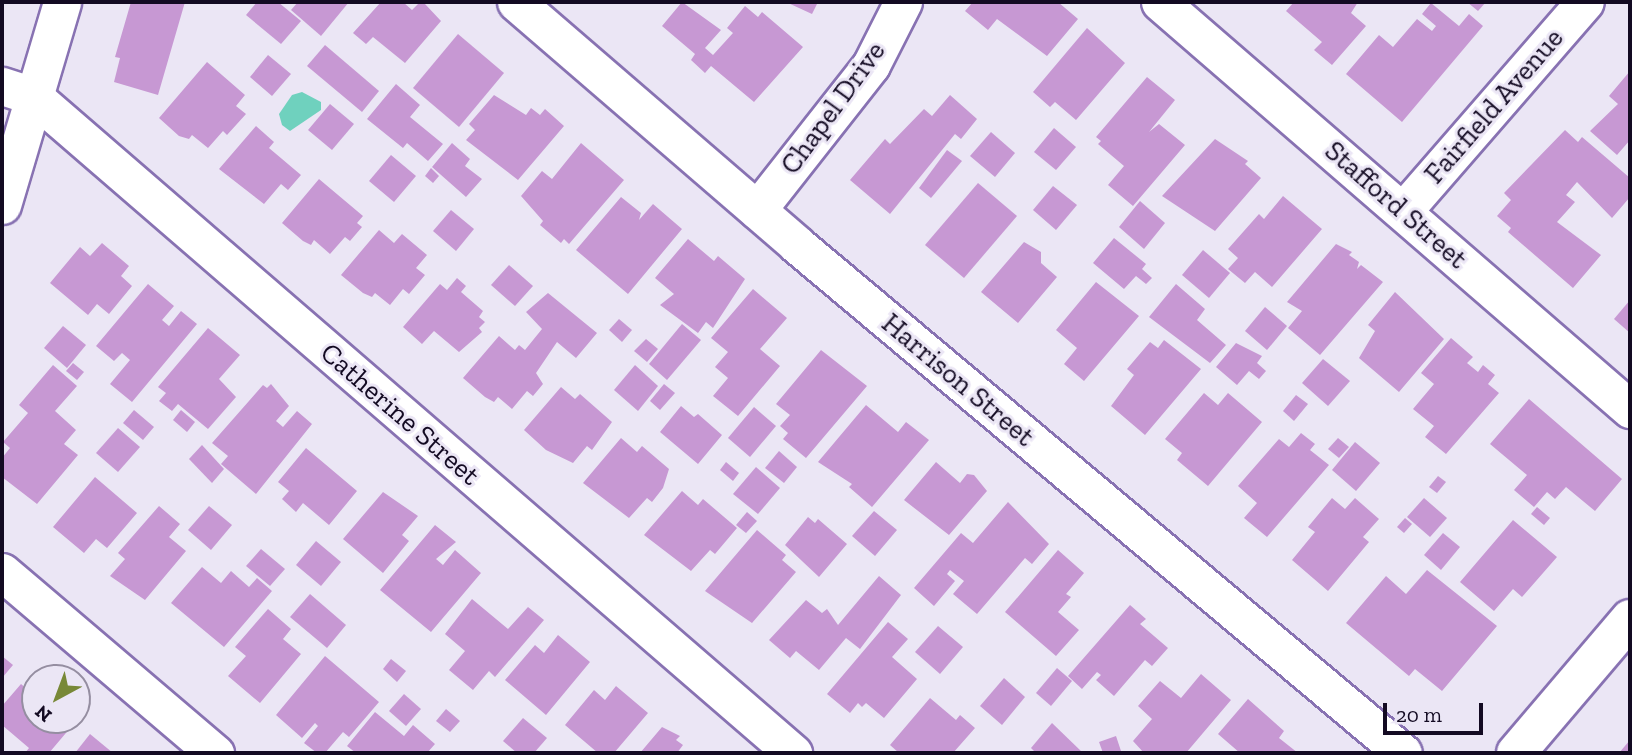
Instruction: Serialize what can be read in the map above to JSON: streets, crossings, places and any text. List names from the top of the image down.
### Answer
{
  "streets": {
    "street": [
      "Fairfield Avenue",
      "Chapel Drive",
      "Stafford Street",
      "Harrison Street",
      "Catherine Street"
    ]
  },
  "crossings": [
    ["Fairfield Avenue", "Stafford Street"],
    ["Chapel Drive", "Harrison Street"]
  ],
  "scale_bar": "20 m",
  "north": "bottom left"
}
